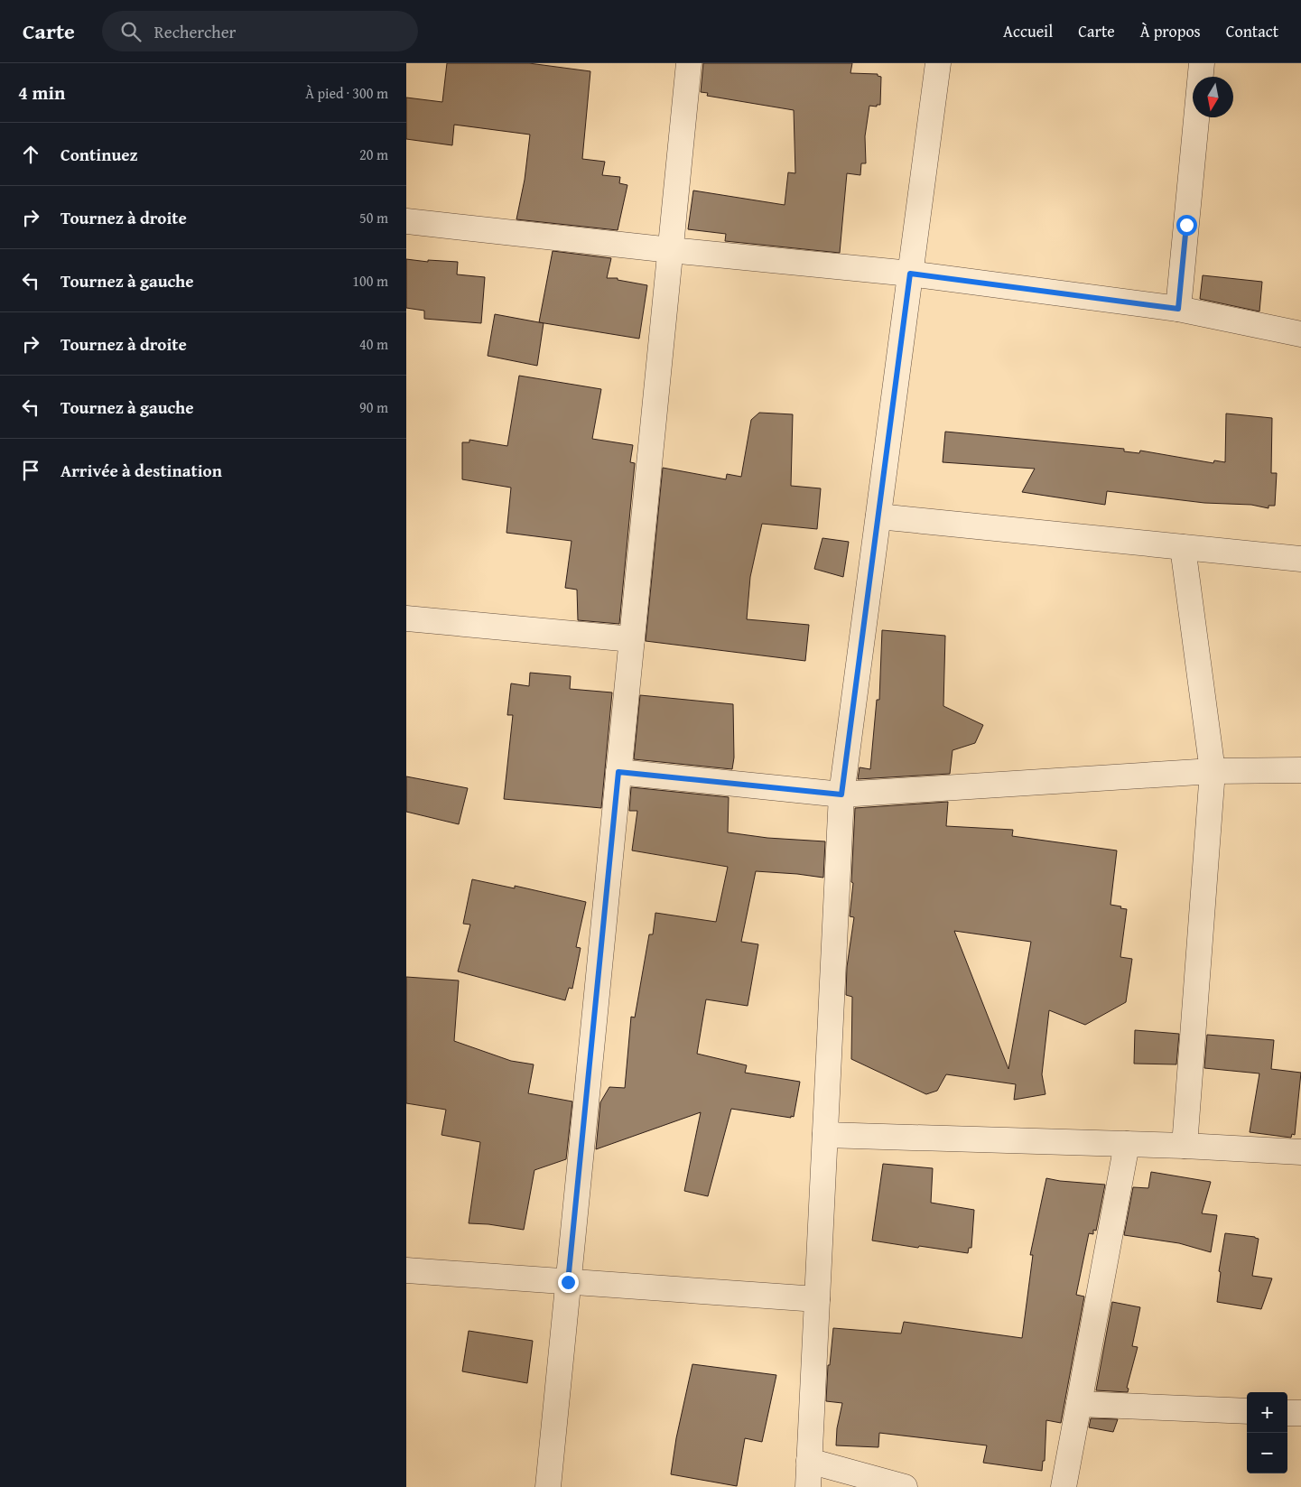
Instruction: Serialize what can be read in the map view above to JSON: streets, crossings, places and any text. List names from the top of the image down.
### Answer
{
  "north": "bottom",
  "page": {
    "header": "Carte",
    "search": "Rechercher",
    "nav": [
      "Accueil",
      "Carte",
      "À propos",
      "Contact"
    ],
    "heading": ["4 min", "À pied · 300 m"],
    "list": [
      ["Continuez", "20 m"],
      ["Tournez à droite", "50 m"],
      ["Tournez à gauche", "100 m"],
      ["Tournez à droite", "40 m"],
      ["Tournez à gauche", "90 m"],
      "Arrivée à destination"
    ],
    "map_buttons": ["+", "−"]
  }
}
